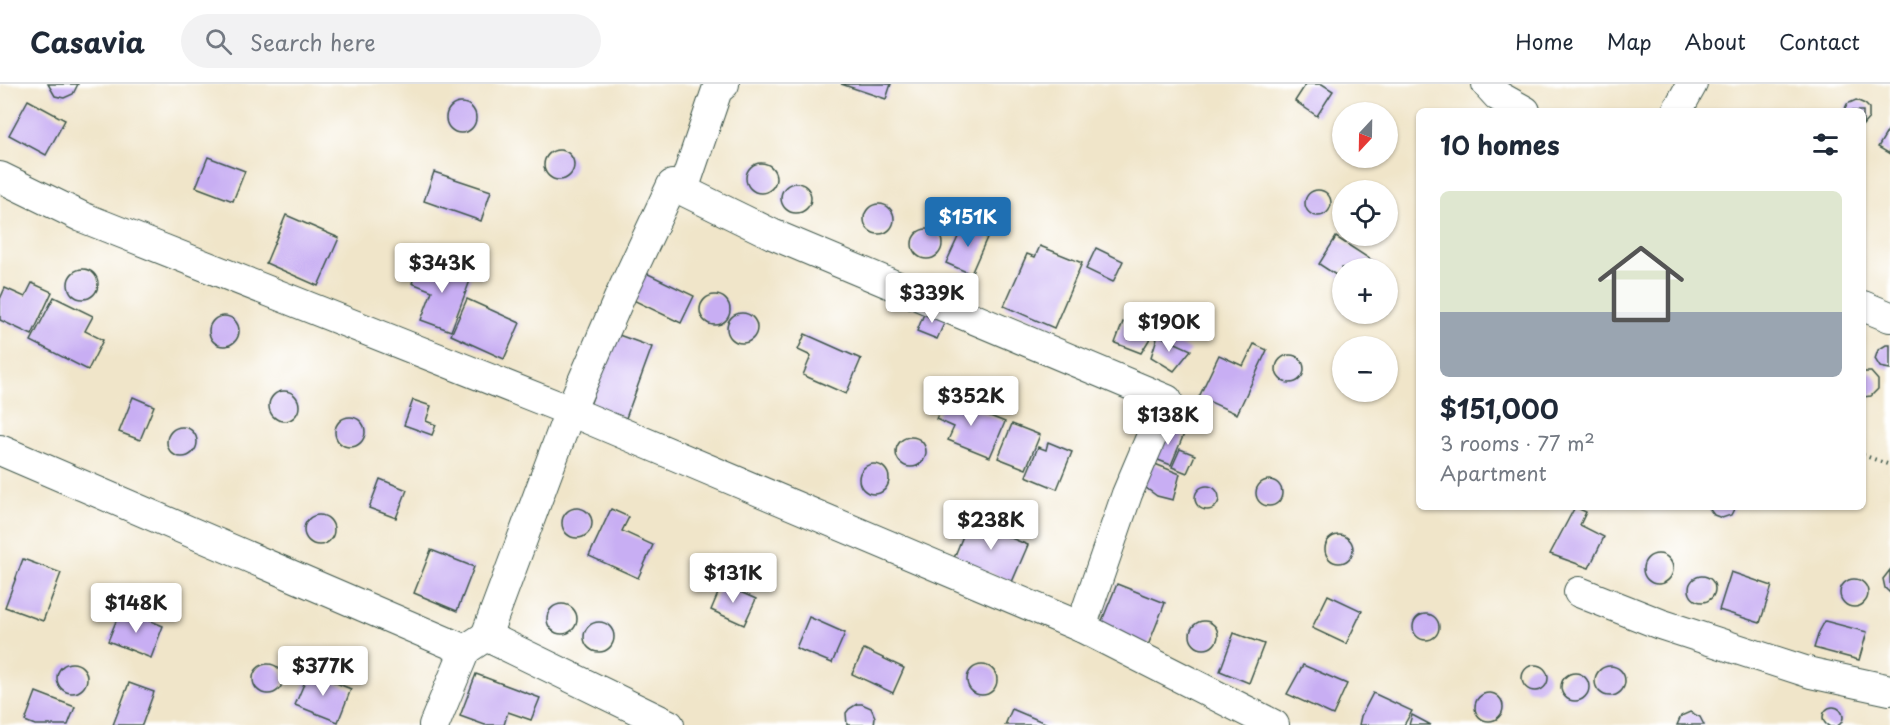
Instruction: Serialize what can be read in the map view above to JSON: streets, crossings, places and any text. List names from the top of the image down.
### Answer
{
  "north": "bottom",
  "page": {
    "header": "Casavia",
    "search": "Search here",
    "nav": [
      "Home",
      "Map",
      "About",
      "Contact"
    ],
    "map_buttons": ["+", "−"],
    "heading": "10 homes",
    "list": [
      {
        "name": "$151,000",
        "note": "3 rooms · 77 m² · Apartment"
      }
    ],
    "price": [
      "$151K",
      "$343K",
      "$339K",
      "$190K",
      "$352K",
      "$138K",
      "$238K",
      "$131K",
      "$148K",
      "$377K"
    ]
  }
}
